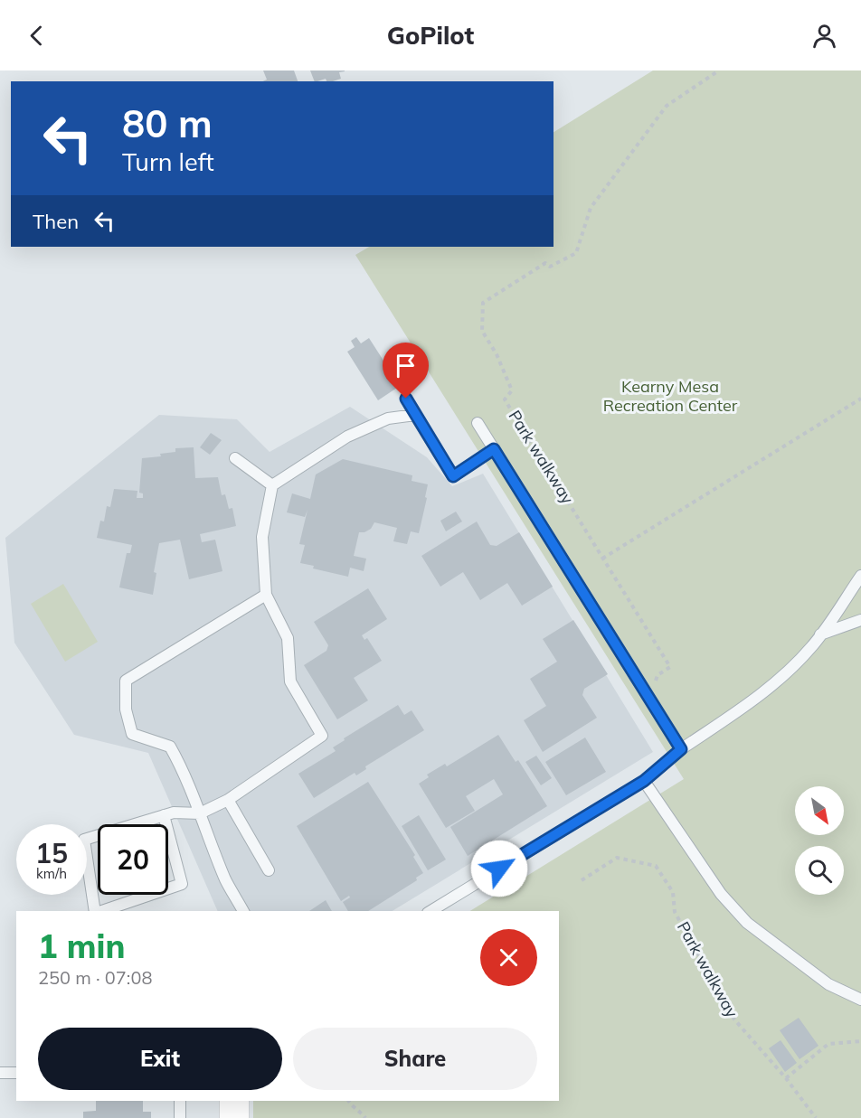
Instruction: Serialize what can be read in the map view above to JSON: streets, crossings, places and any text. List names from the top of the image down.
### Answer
{
  "streets": {
    "path": ["Park walkway"]
  },
  "parks": ["Kearny Mesa Recreation Center"],
  "north": "bottom right",
  "page": {
    "header": "GoPilot",
    "turn": ["80 m", "Turn left"],
    "then": "Then",
    "speed": "15 km/h",
    "limit": "20",
    "heading": ["1 min", "250 m · 07:08"],
    "buttons": ["Exit", "Share"]
  }
}
